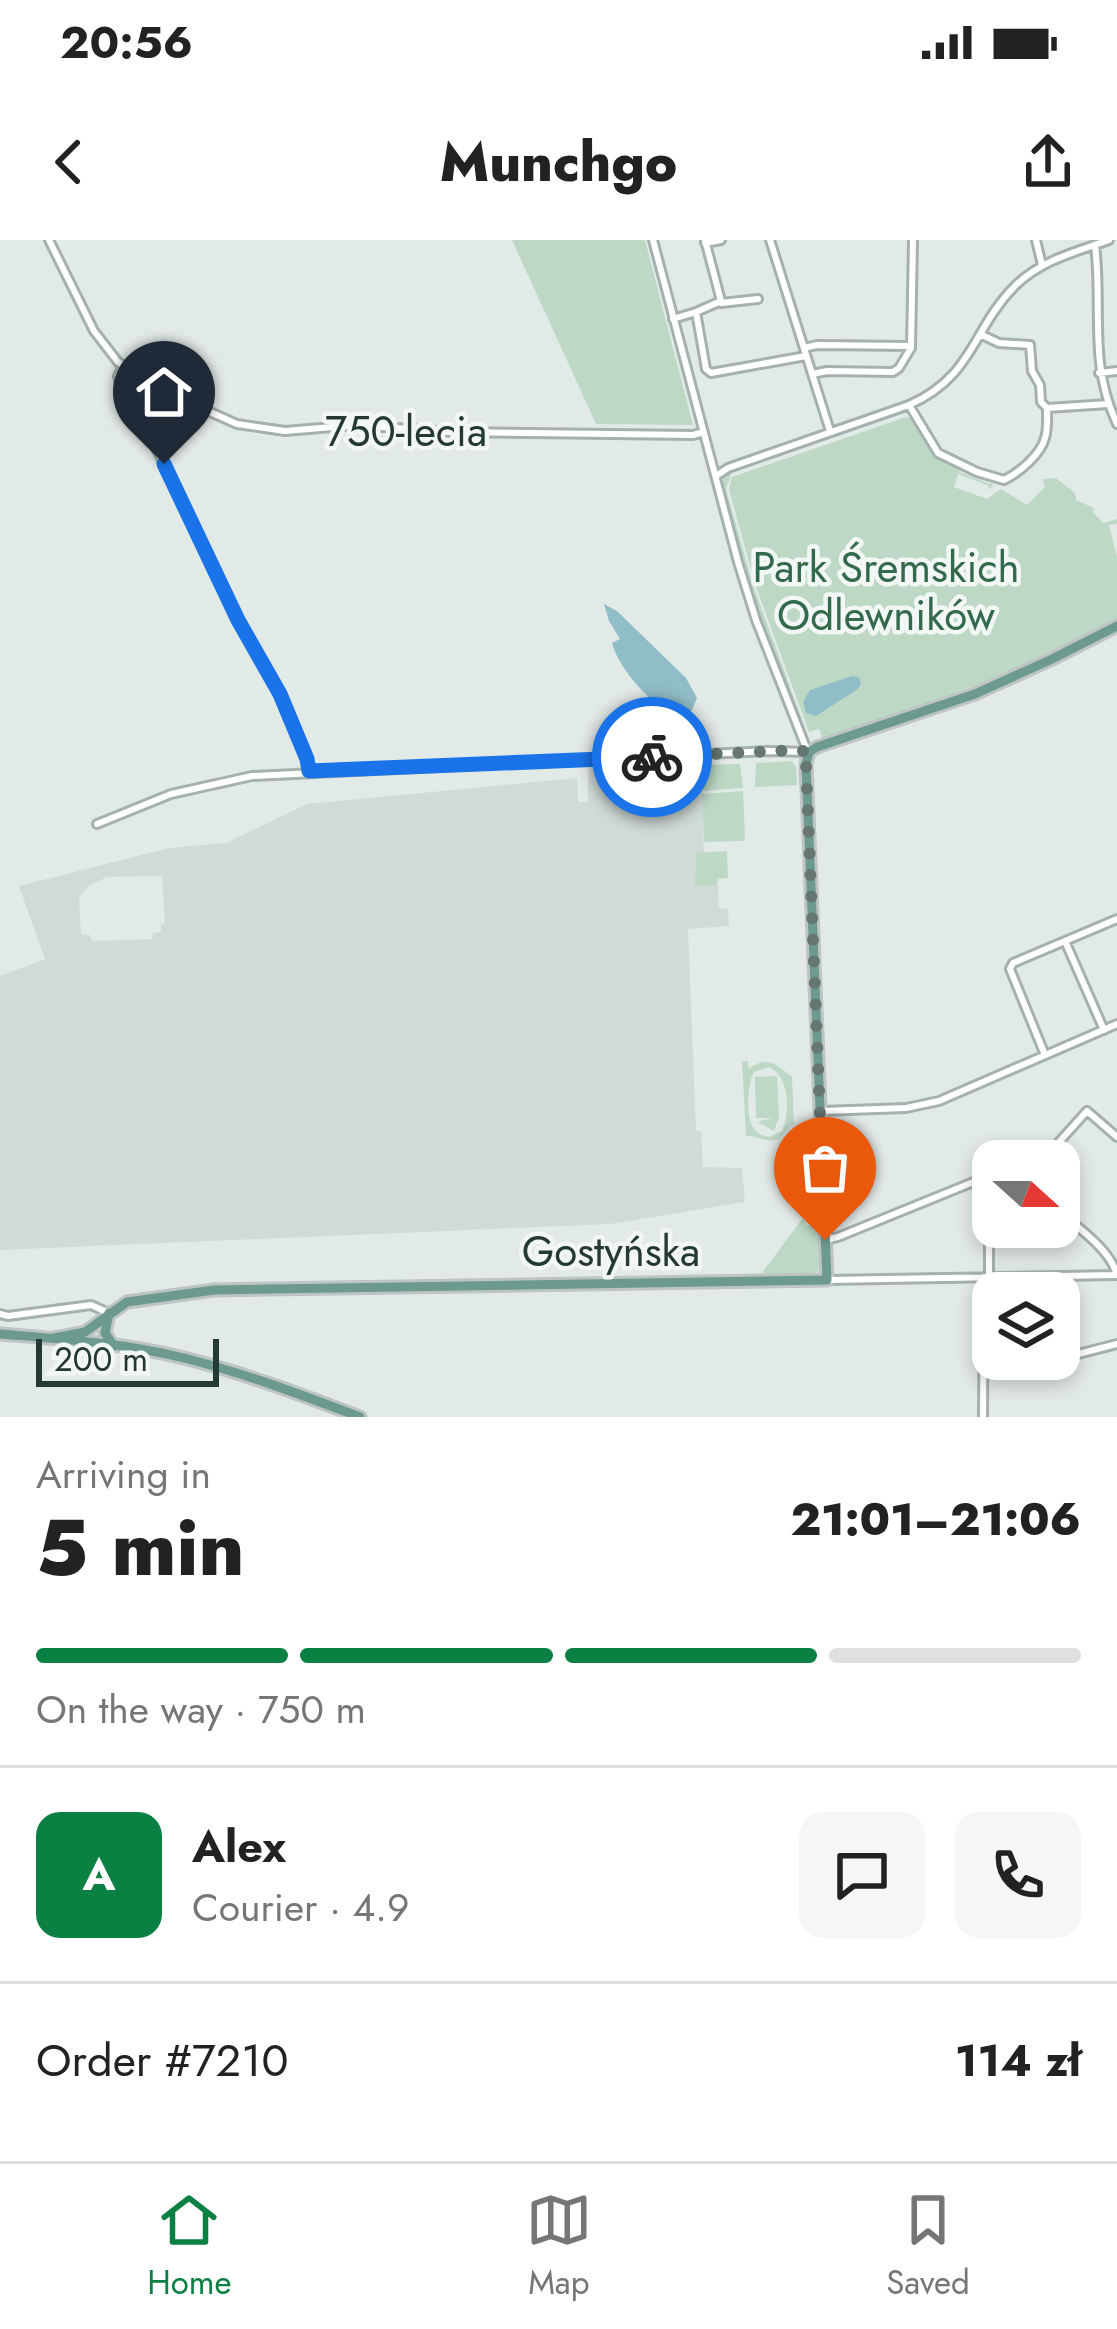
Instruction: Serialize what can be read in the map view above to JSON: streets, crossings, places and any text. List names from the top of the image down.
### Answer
{
  "streets": {
    "main road": ["Gostyńska"],
    "street": ["750-lecia"]
  },
  "parks": ["Park Śremskich Odlewników"],
  "scale_bar": "200 m",
  "north": "right",
  "page": {
    "status": "20:56",
    "header": "Munchgo",
    "scale": "200 m",
    "heading": ["5 min", "Arriving in", "21:01–21:06"],
    "panel": [
      "Alex",
      "Courier · 4.9",
      "Order #7210",
      "114 zł"
    ],
    "bar": "On the way · 750 m",
    "round": "A",
    "tabs": ["Home", "Map", "Saved"]
  }
}
